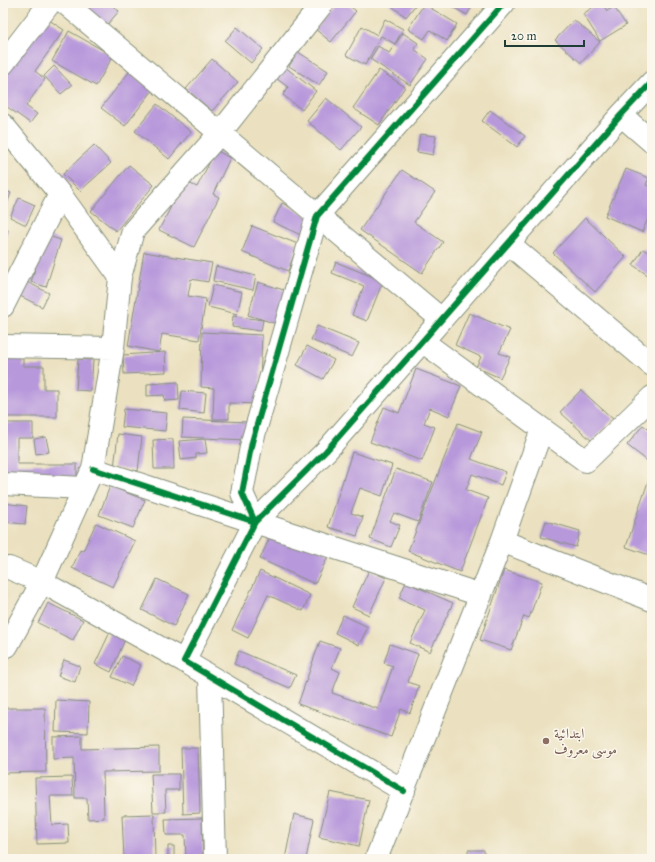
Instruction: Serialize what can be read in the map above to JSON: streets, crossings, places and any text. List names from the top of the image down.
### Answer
{
  "places": ["ابتدائية موسى معروف"],
  "scale_bar": "20 m"
}
